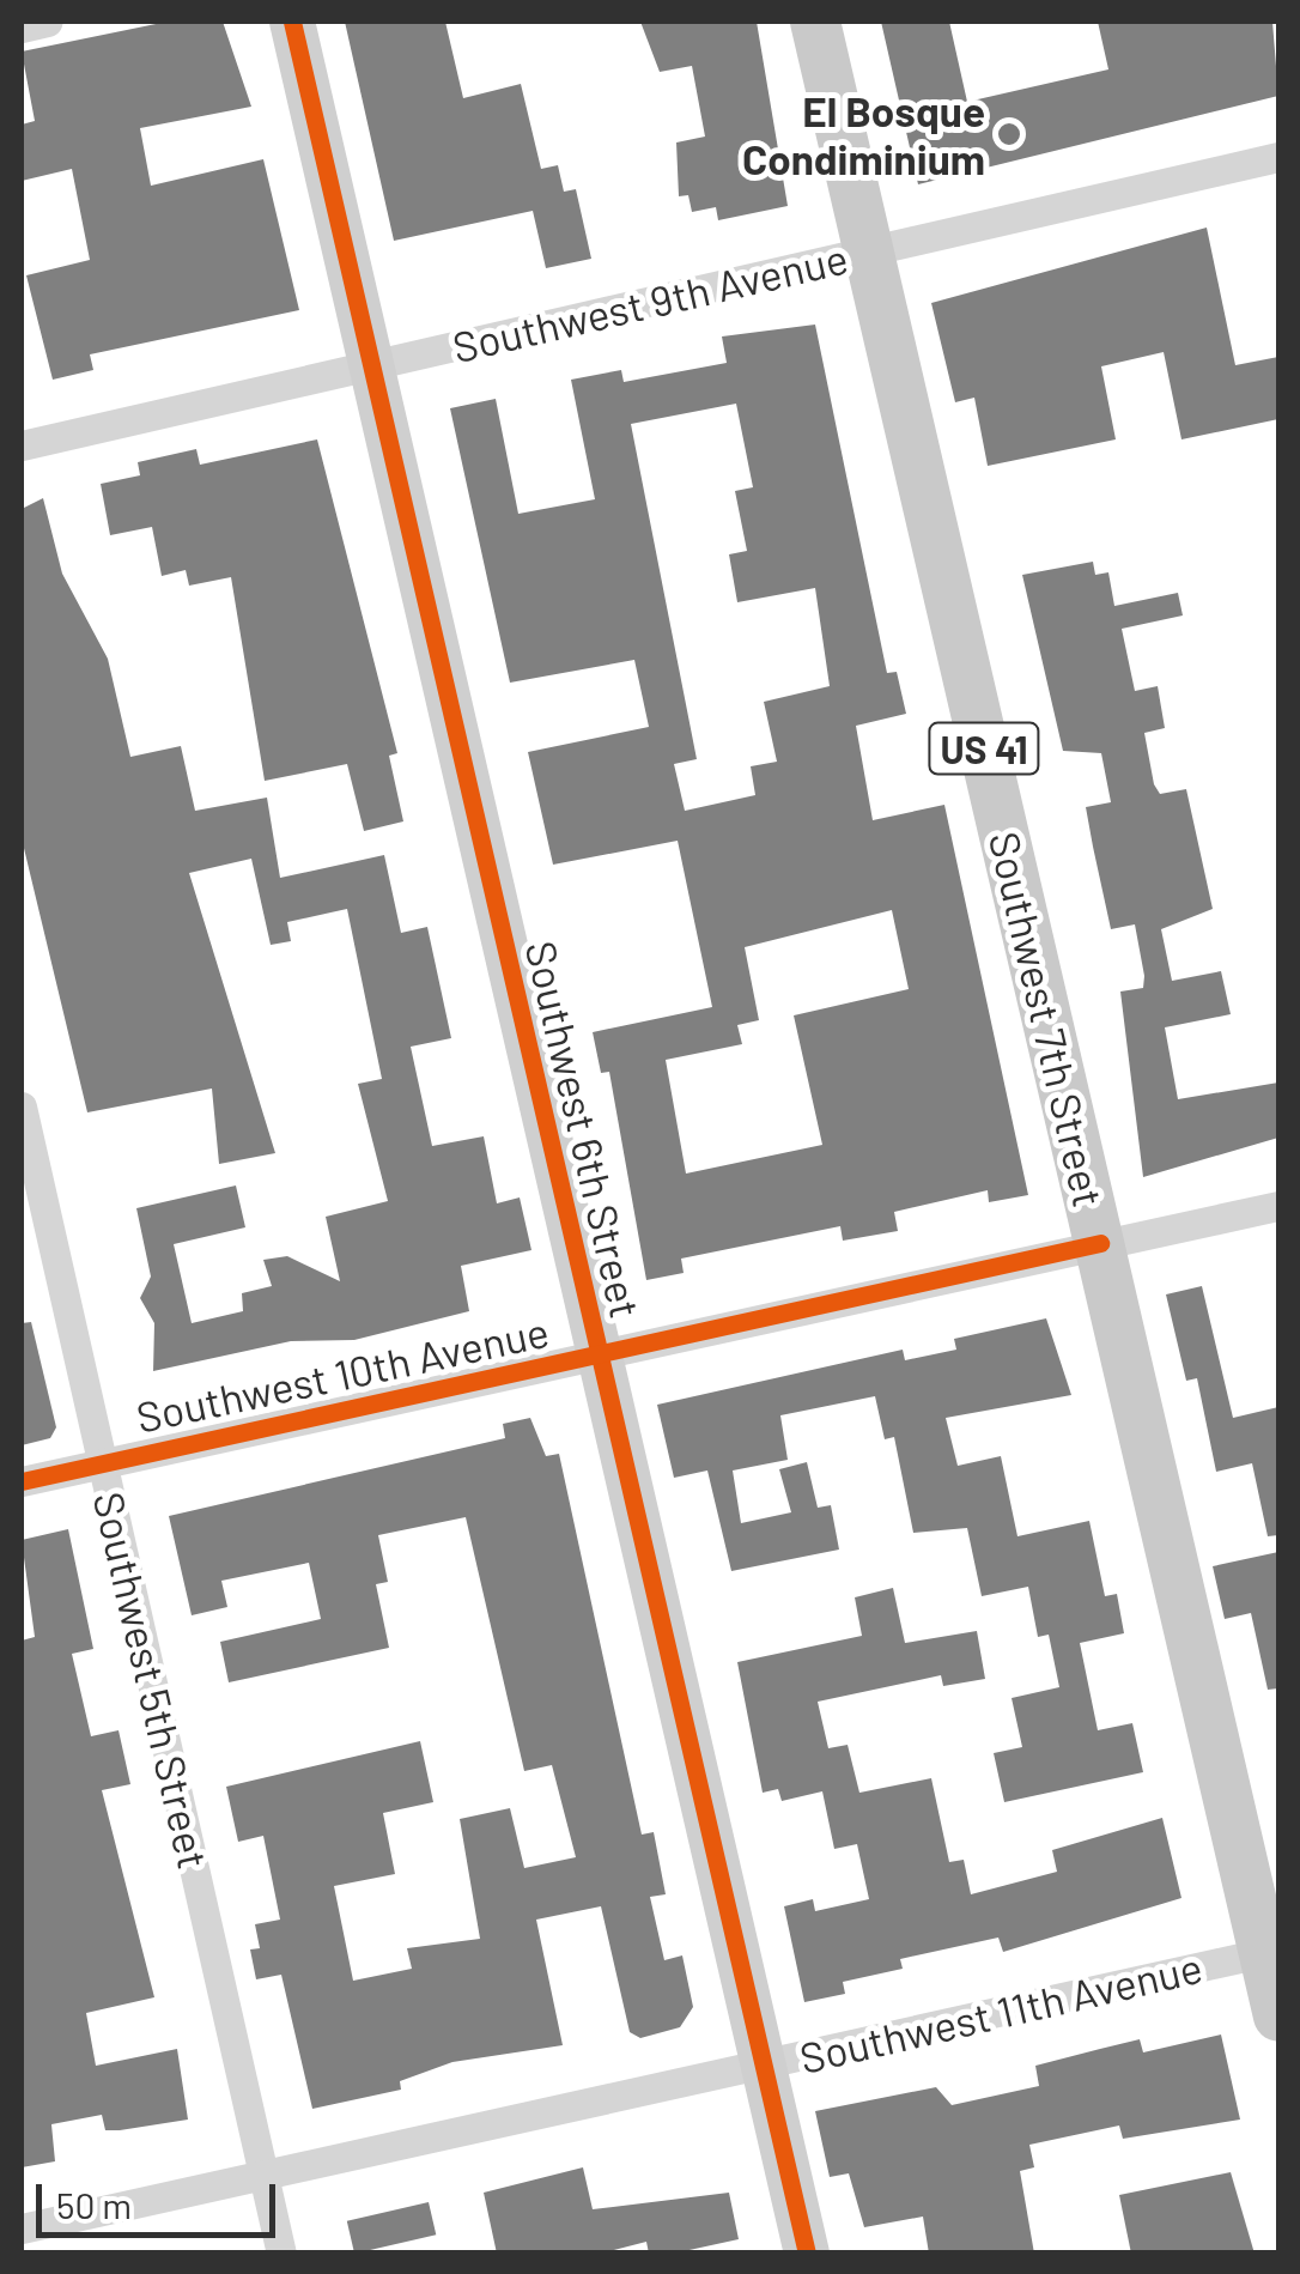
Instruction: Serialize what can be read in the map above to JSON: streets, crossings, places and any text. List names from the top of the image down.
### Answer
{
  "streets": {
    "main road": ["US 41", "Southwest 7th Street"],
    "street": [
      "Southwest 9th Avenue",
      "Southwest 6th Street",
      "Southwest 10th Avenue",
      "Southwest 5th Street",
      "Southwest 11th Avenue"
    ]
  },
  "crossings": [
    ["Southwest 9th Avenue", "Southwest 7th Street"],
    ["Southwest 9th Avenue", "Southwest 6th Street"],
    ["Southwest 7th Street", "Southwest 10th Avenue"],
    ["Southwest 7th Street", "Southwest 11th Avenue"],
    ["Southwest 6th Street", "Southwest 10th Avenue"],
    ["Southwest 6th Street", "Southwest 11th Avenue"],
    ["Southwest 10th Avenue", "Southwest 5th Street"],
    ["Southwest 5th Street", "Southwest 11th Avenue"]
  ],
  "places": ["El Bosque Condiminium"],
  "scale_bar": "50 m"
}
